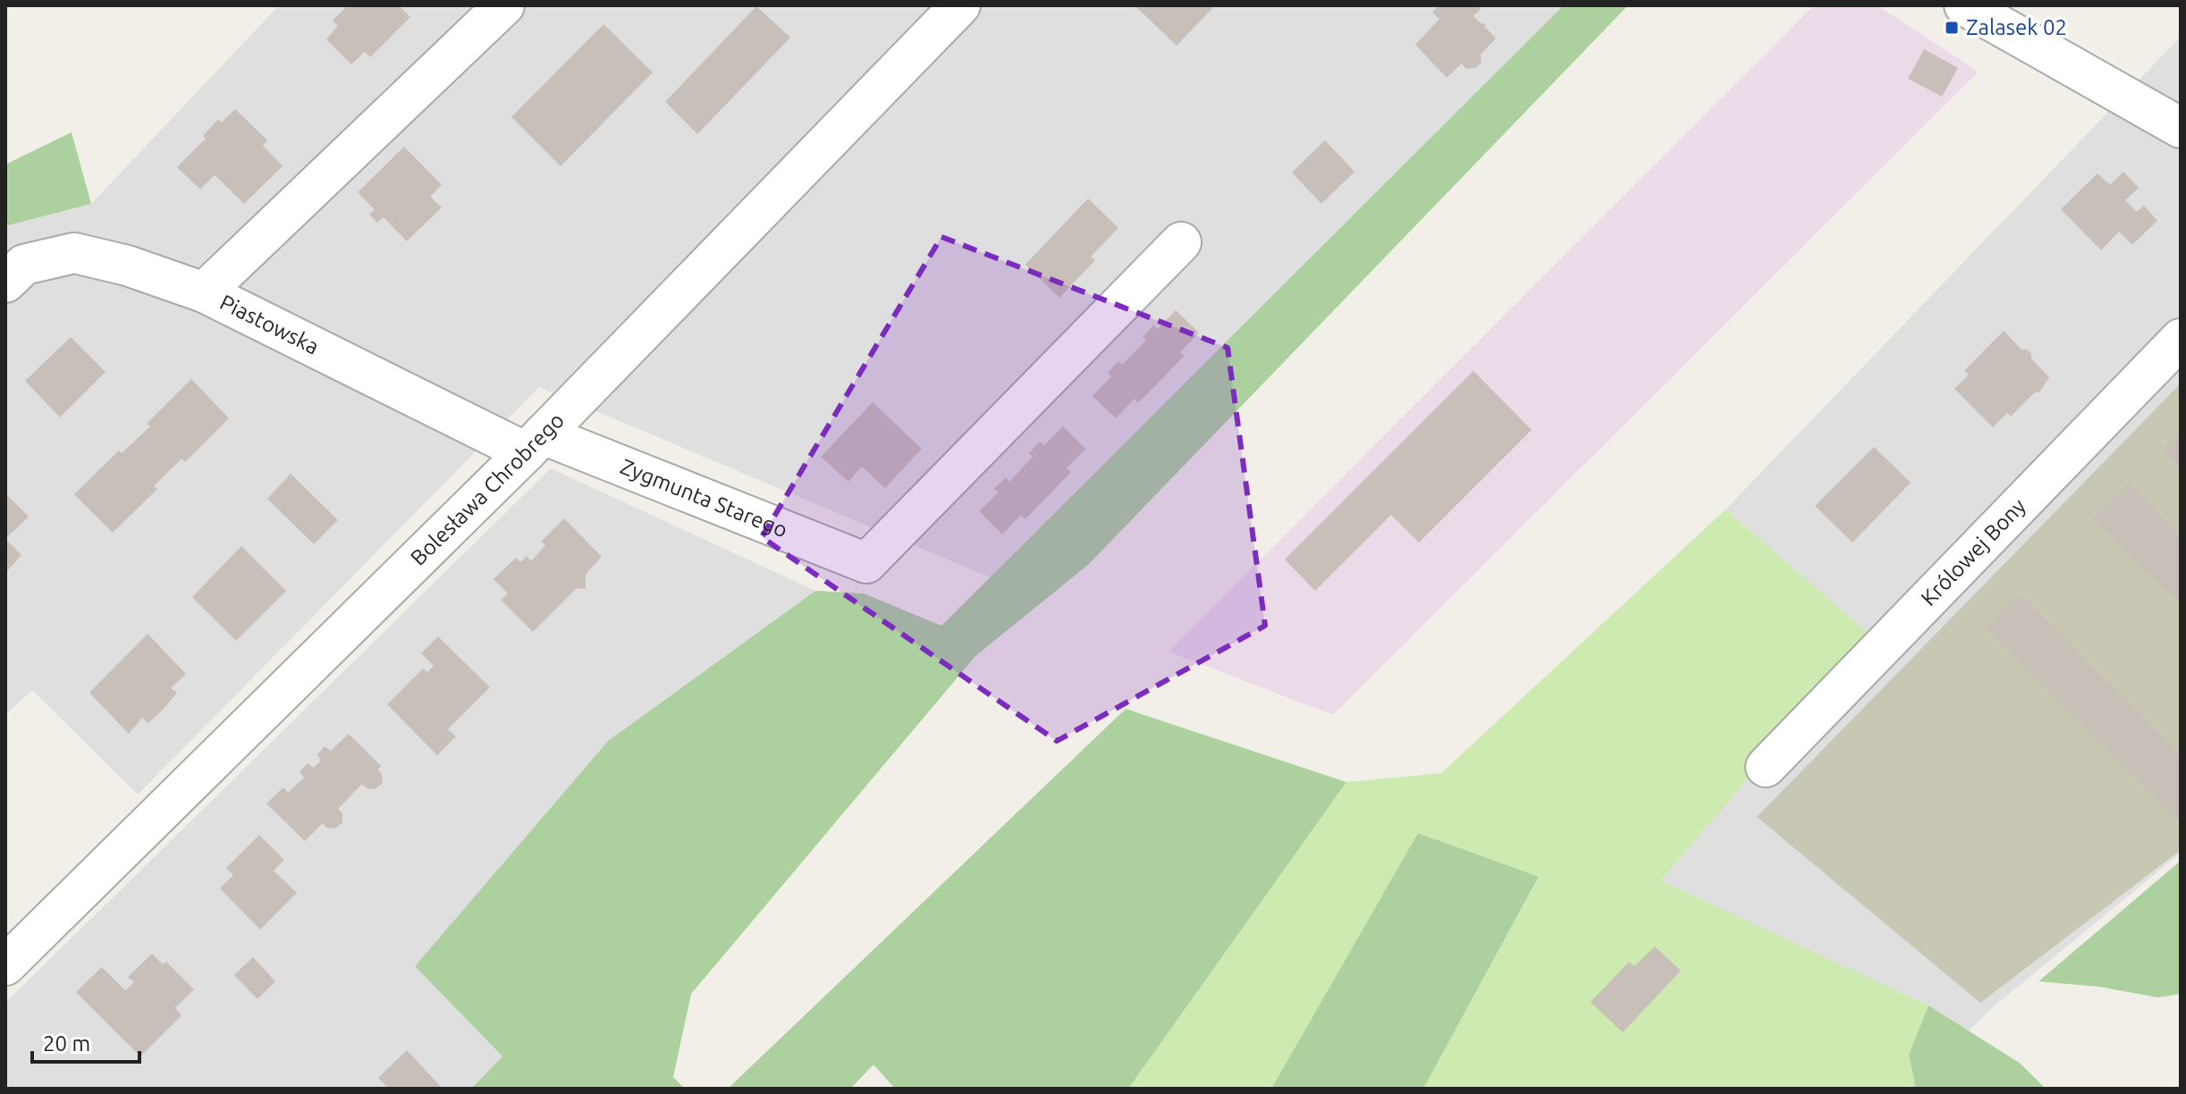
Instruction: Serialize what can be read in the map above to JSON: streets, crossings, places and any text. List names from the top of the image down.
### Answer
{
  "streets": {
    "street": [
      "Piastowska",
      "Bolesława Chrobrego",
      "Zygmunta Starego",
      "Królowej Bony"
    ]
  },
  "crossings": [
    ["Piastowska", "Bolesława Chrobrego"],
    ["Piastowska", "Zygmunta Starego"],
    ["Bolesława Chrobrego", "Zygmunta Starego"]
  ],
  "places": {
    "transit": ["Zalasek 02"]
  },
  "scale_bar": "20 m"
}
